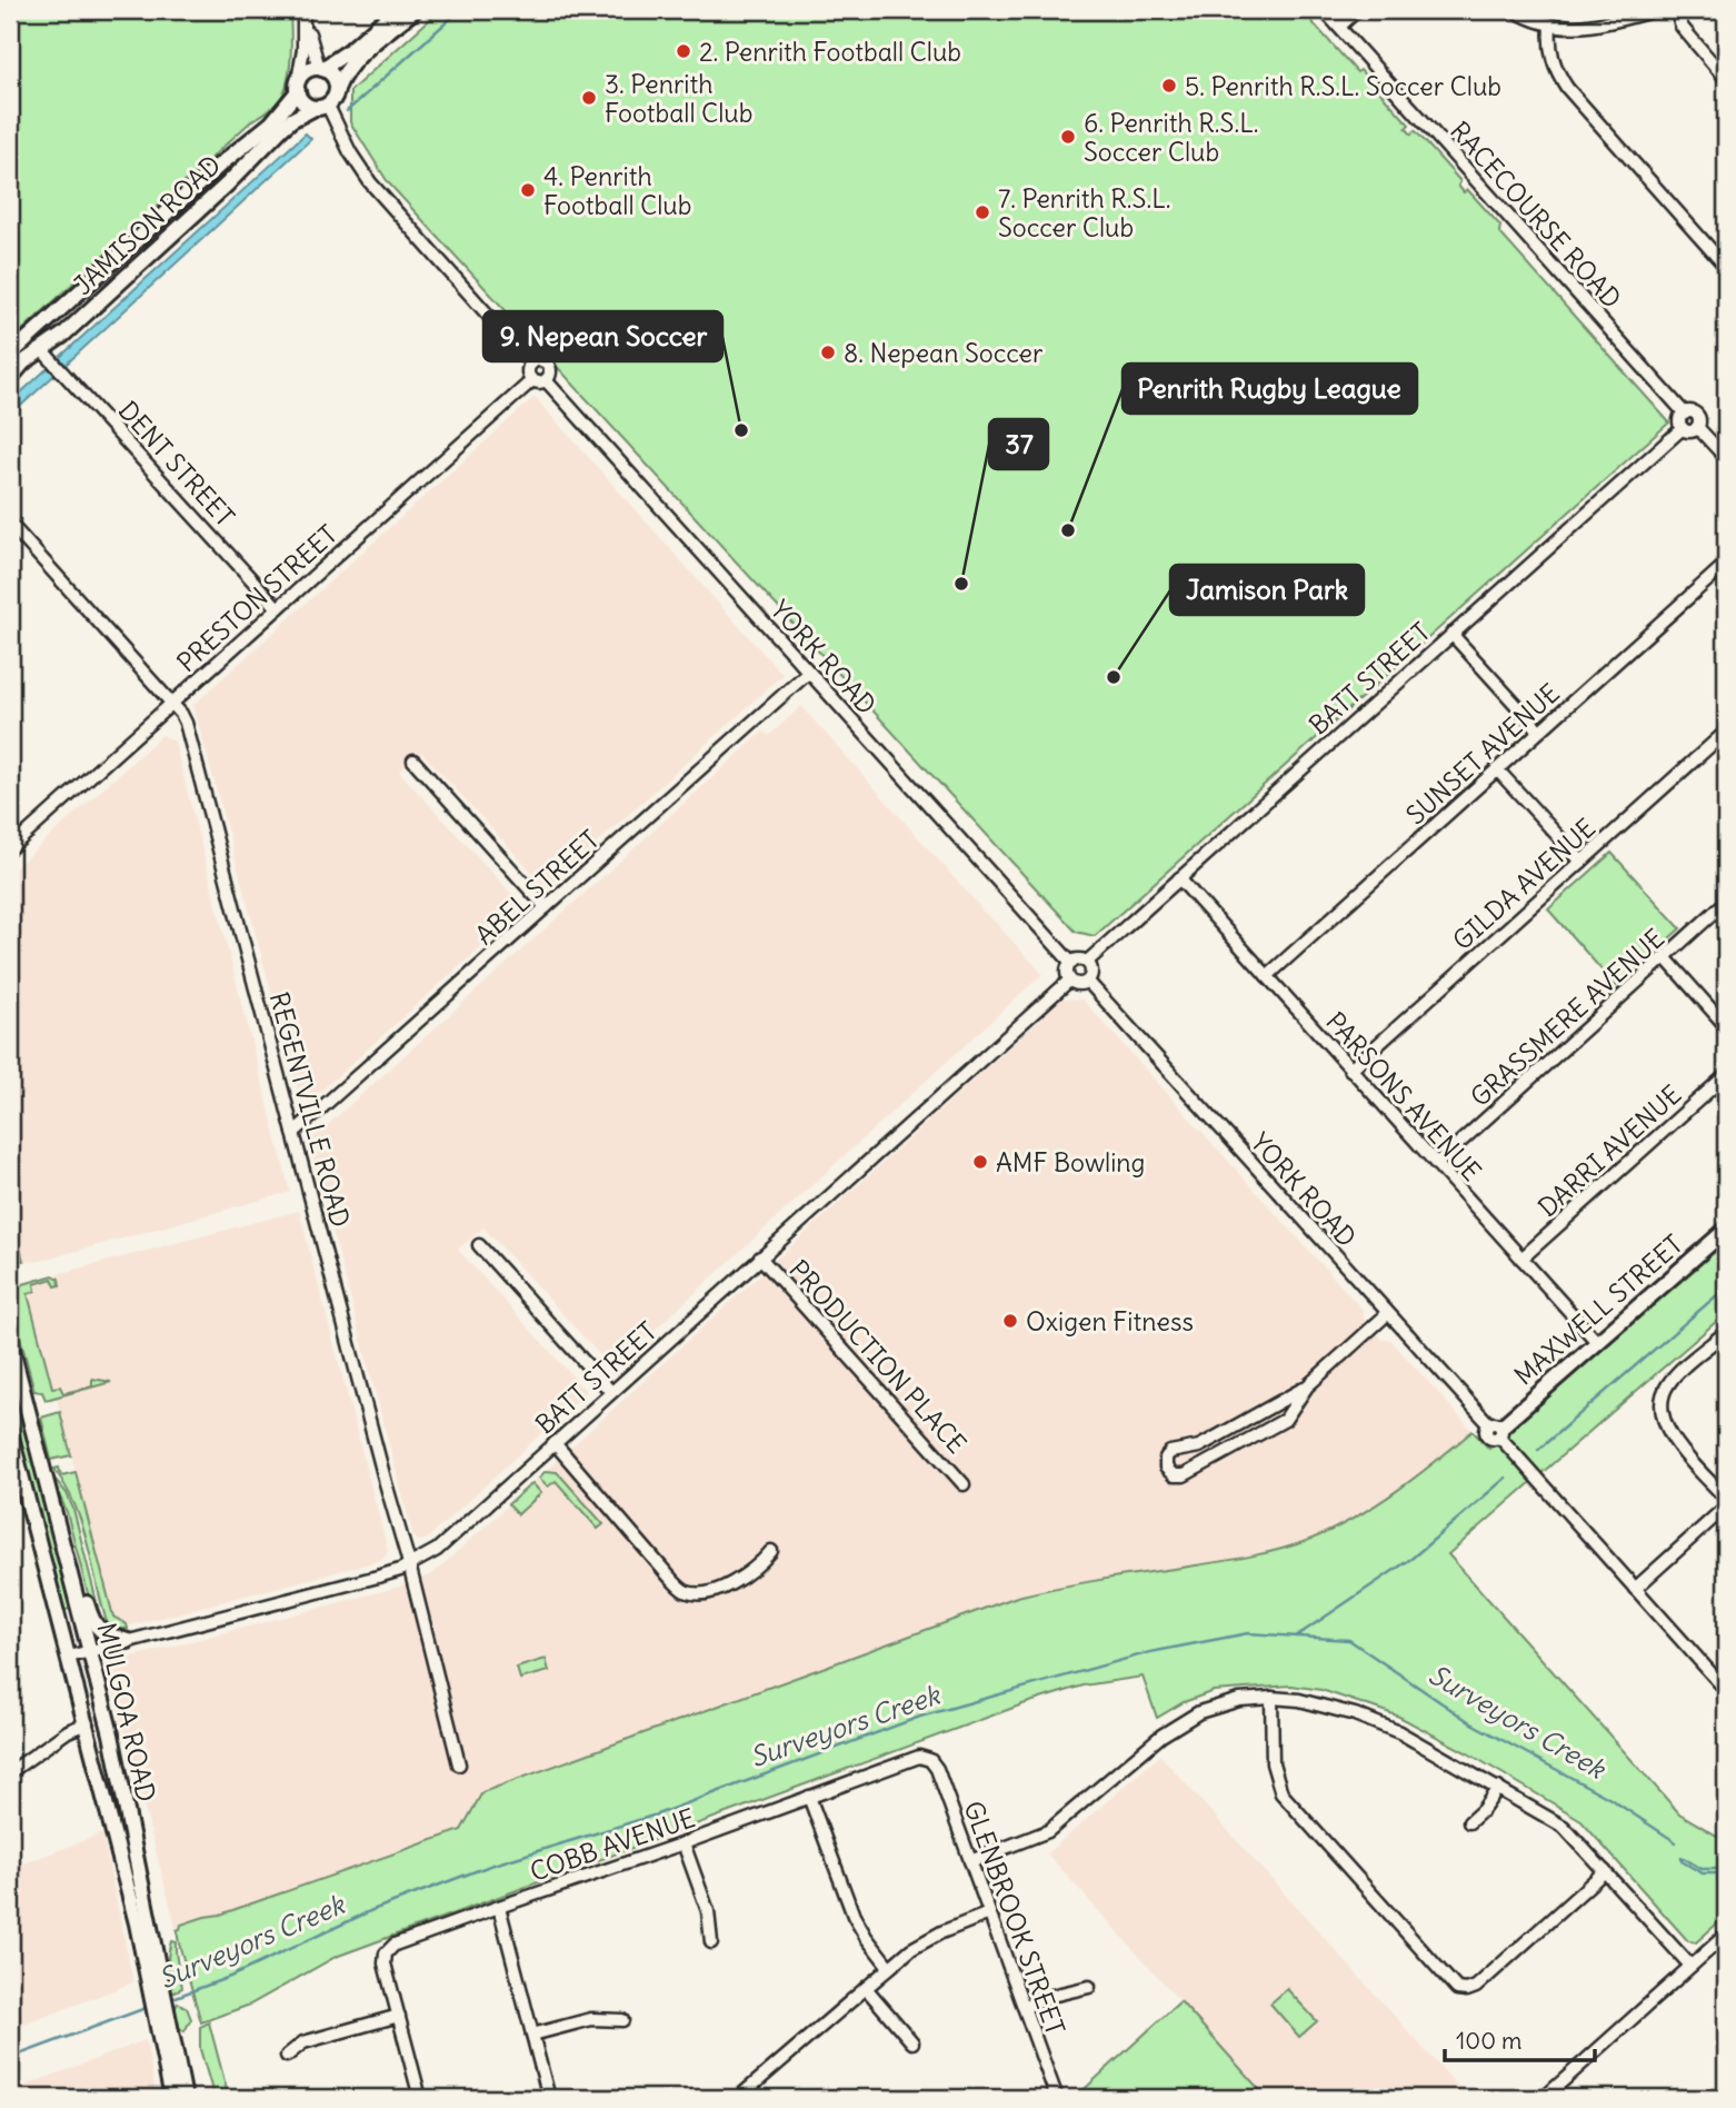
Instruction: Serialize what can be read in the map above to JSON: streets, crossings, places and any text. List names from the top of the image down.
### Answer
{
  "streets": {
    "main road": ["JAMISON ROAD", "MAXWELL STREET", "MULGOA ROAD"],
    "street": [
      "RACECOURSE ROAD",
      "DENT STREET",
      "PRESTON STREET",
      "YORK ROAD",
      "BATT STREET",
      "SUNSET AVENUE",
      "GILDA AVENUE",
      "ABEL STREET",
      "GRASSMERE AVENUE",
      "PARSONS AVENUE",
      "REGENTVILLE ROAD",
      "DARRI AVENUE",
      "PRODUCTION PLACE",
      "COBB AVENUE",
      "GLENBROOK STREET"
    ]
  },
  "crossings": [
    ["RACECOURSE ROAD", "BATT STREET"],
    ["JAMISON ROAD", "DENT STREET"],
    ["JAMISON ROAD", "YORK ROAD"],
    ["DENT STREET", "PRESTON STREET"],
    ["PRESTON STREET", "YORK ROAD"],
    ["PRESTON STREET", "REGENTVILLE ROAD"],
    ["YORK ROAD", "BATT STREET"],
    ["YORK ROAD", "ABEL STREET"],
    ["YORK ROAD", "MAXWELL STREET"],
    ["BATT STREET", "PARSONS AVENUE"],
    ["BATT STREET", "REGENTVILLE ROAD"],
    ["BATT STREET", "PRODUCTION PLACE"],
    ["BATT STREET", "MULGOA ROAD"],
    ["SUNSET AVENUE", "PARSONS AVENUE"],
    ["GILDA AVENUE", "PARSONS AVENUE"],
    ["ABEL STREET", "REGENTVILLE ROAD"],
    ["GRASSMERE AVENUE", "PARSONS AVENUE"],
    ["PARSONS AVENUE", "DARRI AVENUE"],
    ["PARSONS AVENUE", "MAXWELL STREET"],
    ["COBB AVENUE", "GLENBROOK STREET"]
  ],
  "water": ["Surveyors Creek"],
  "places": [
    "2. Penrith Football Club",
    "5. Penrith R.S.L. Soccer Club",
    "3. Penrith Football Club",
    "6. Penrith R.S.L. Soccer Club",
    "4. Penrith Football Club",
    "7. Penrith R.S.L. Soccer Club",
    "8. Nepean Soccer",
    "9. Nepean Soccer",
    "Penrith Rugby League",
    "37",
    "Jamison Park",
    "AMF Bowling",
    "Oxigen Fitness"
  ],
  "scale_bar": "100 m"
}
